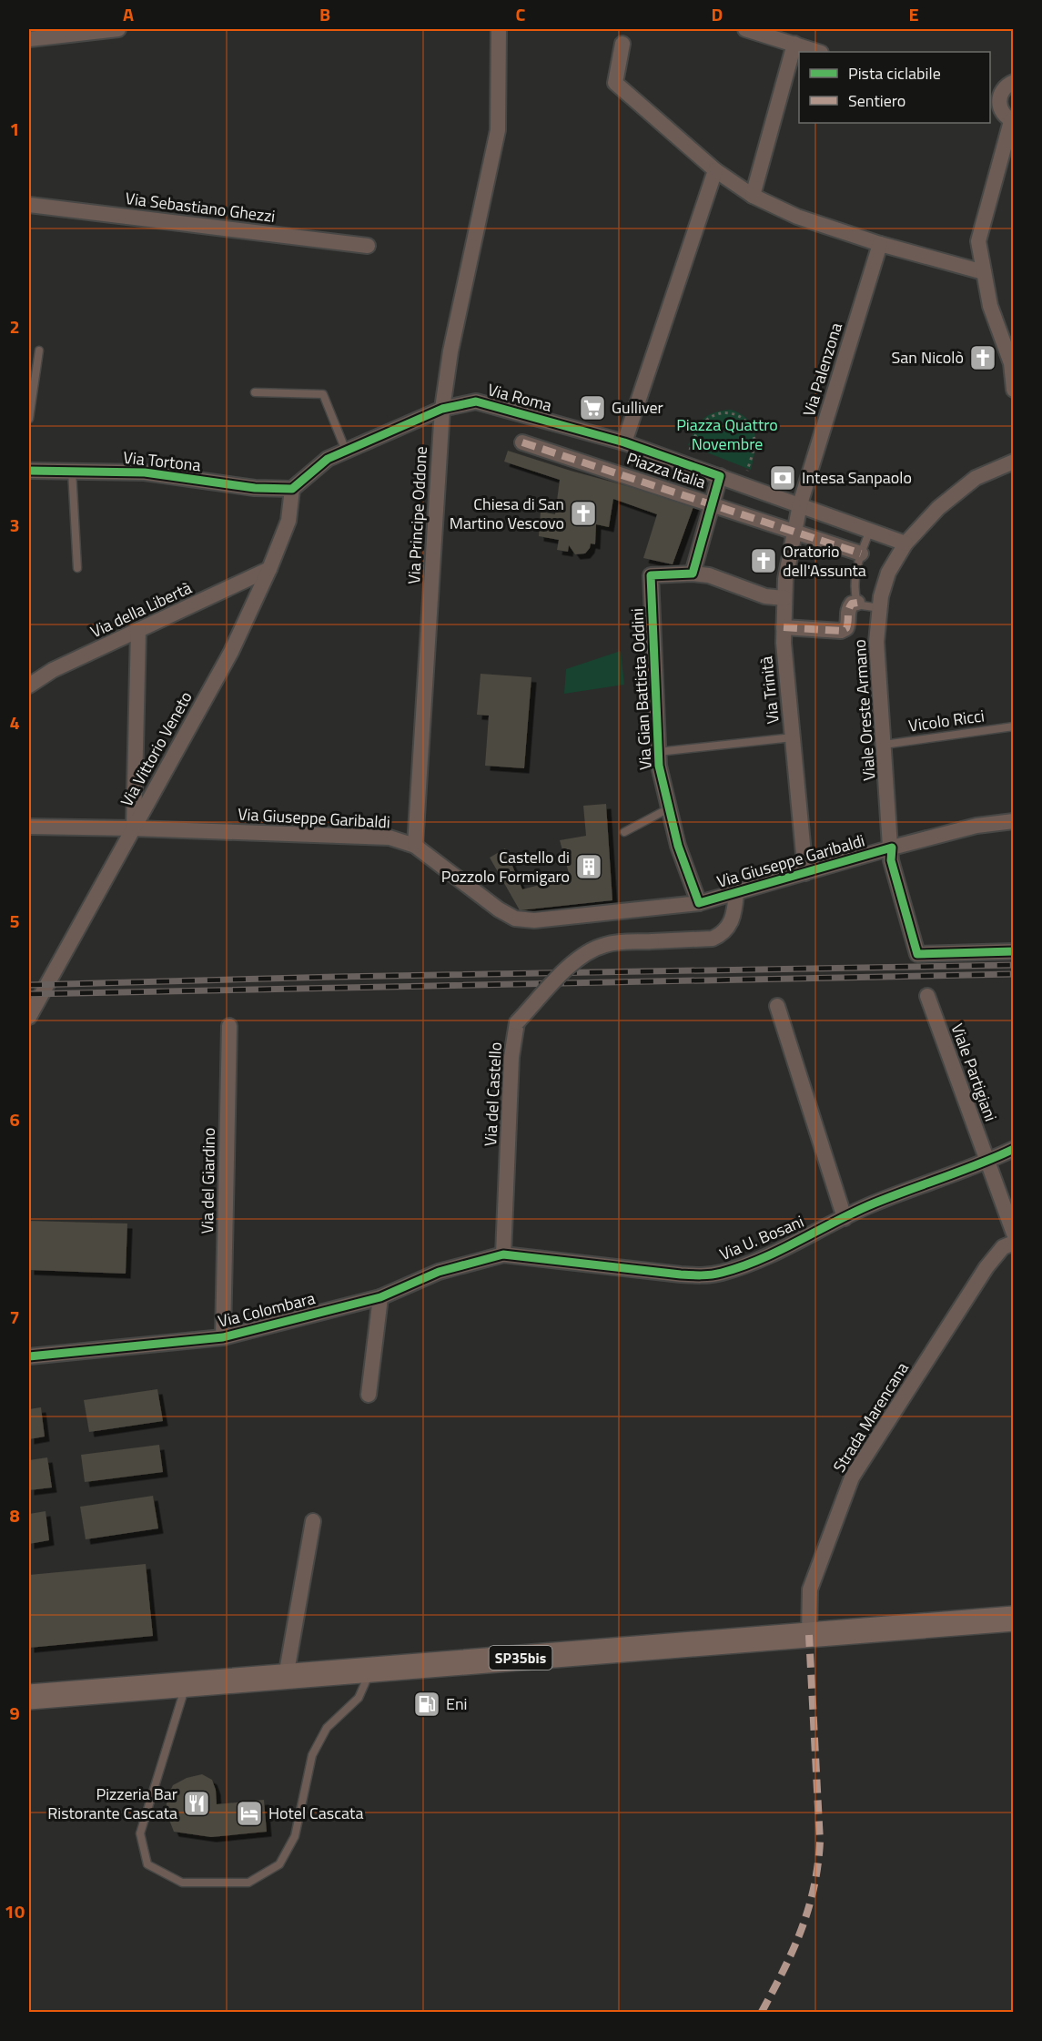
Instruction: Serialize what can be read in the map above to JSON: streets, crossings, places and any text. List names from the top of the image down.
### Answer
{
  "streets": {
    "main road": ["SP35bis"],
    "street": [
      "Via Sebastiano Ghezzi",
      "Via Palenzona",
      "Via Roma",
      "Via Tortona",
      "Piazza Italia",
      "Via Principe Oddone",
      "Via della Libertà",
      "Via Gian Battista Oddini",
      "Via Trinità",
      "Viale Oreste Armano",
      "Via Vittorio Veneto",
      "Via Giuseppe Garibaldi",
      "Viale Partigiani",
      "Via del Castello",
      "Via del Giardino",
      "Via U. Bosani",
      "Via Colombara",
      "Strada Marencana"
    ],
    "lane": ["Vicolo Ricci"]
  },
  "crossings": [
    ["Via Palenzona", "Via Roma"],
    ["Via Palenzona", "Via Trinità"],
    ["Via Roma", "Via Tortona"],
    ["Via Roma", "Via Principe Oddone"],
    ["Via Roma", "Via Trinità"],
    ["Via Roma", "Viale Oreste Armano"],
    ["Via Roma", "Via Vittorio Veneto"],
    ["Via Tortona", "Via Vittorio Veneto"],
    ["Piazza Italia", "Via Trinità"],
    ["Via Principe Oddone", "Via Giuseppe Garibaldi"],
    ["Via della Libertà", "Via Vittorio Veneto"],
    ["Via Gian Battista Oddini", "Via Giuseppe Garibaldi"],
    ["Via Trinità", "Via Giuseppe Garibaldi"],
    ["Viale Oreste Armano", "Vicolo Ricci"],
    ["Viale Oreste Armano", "Via Giuseppe Garibaldi"],
    ["Via Vittorio Veneto", "Via Giuseppe Garibaldi"],
    ["Via Giuseppe Garibaldi", "Via del Castello"],
    ["Viale Partigiani", "Via U. Bosani"],
    ["Via del Castello", "Via U. Bosani"],
    ["Via del Castello", "Via Colombara"],
    ["Via del Giardino", "Via Colombara"],
    ["Via U. Bosani", "Via Colombara"],
    ["Strada Marencana", "SP35bis"]
  ],
  "parks": ["Piazza Quattro Novembre"],
  "places": {
    "church": ["San Nicolò", "Chiesa di San Martino Vescovo", "Oratorio dell'Assunta"],
    "supermarket": ["Gulliver"],
    "bank": ["Intesa Sanpaolo"],
    "building": ["Castello di Pozzolo Formigaro"],
    "fuel station": ["Eni"],
    "restaurant": ["Pizzeria Bar Ristorante Cascata"],
    "hotel": ["Hotel Cascata"]
  },
  "legend": ["Pista ciclabile", "Sentiero"],
  "grid": {
    "columns": [
      "A",
      "B",
      "C",
      "D",
      "E"
    ],
    "rows": [
      "1",
      "2",
      "3",
      "4",
      "5",
      "6",
      "7",
      "8",
      "9",
      "10"
    ]
  }
}
